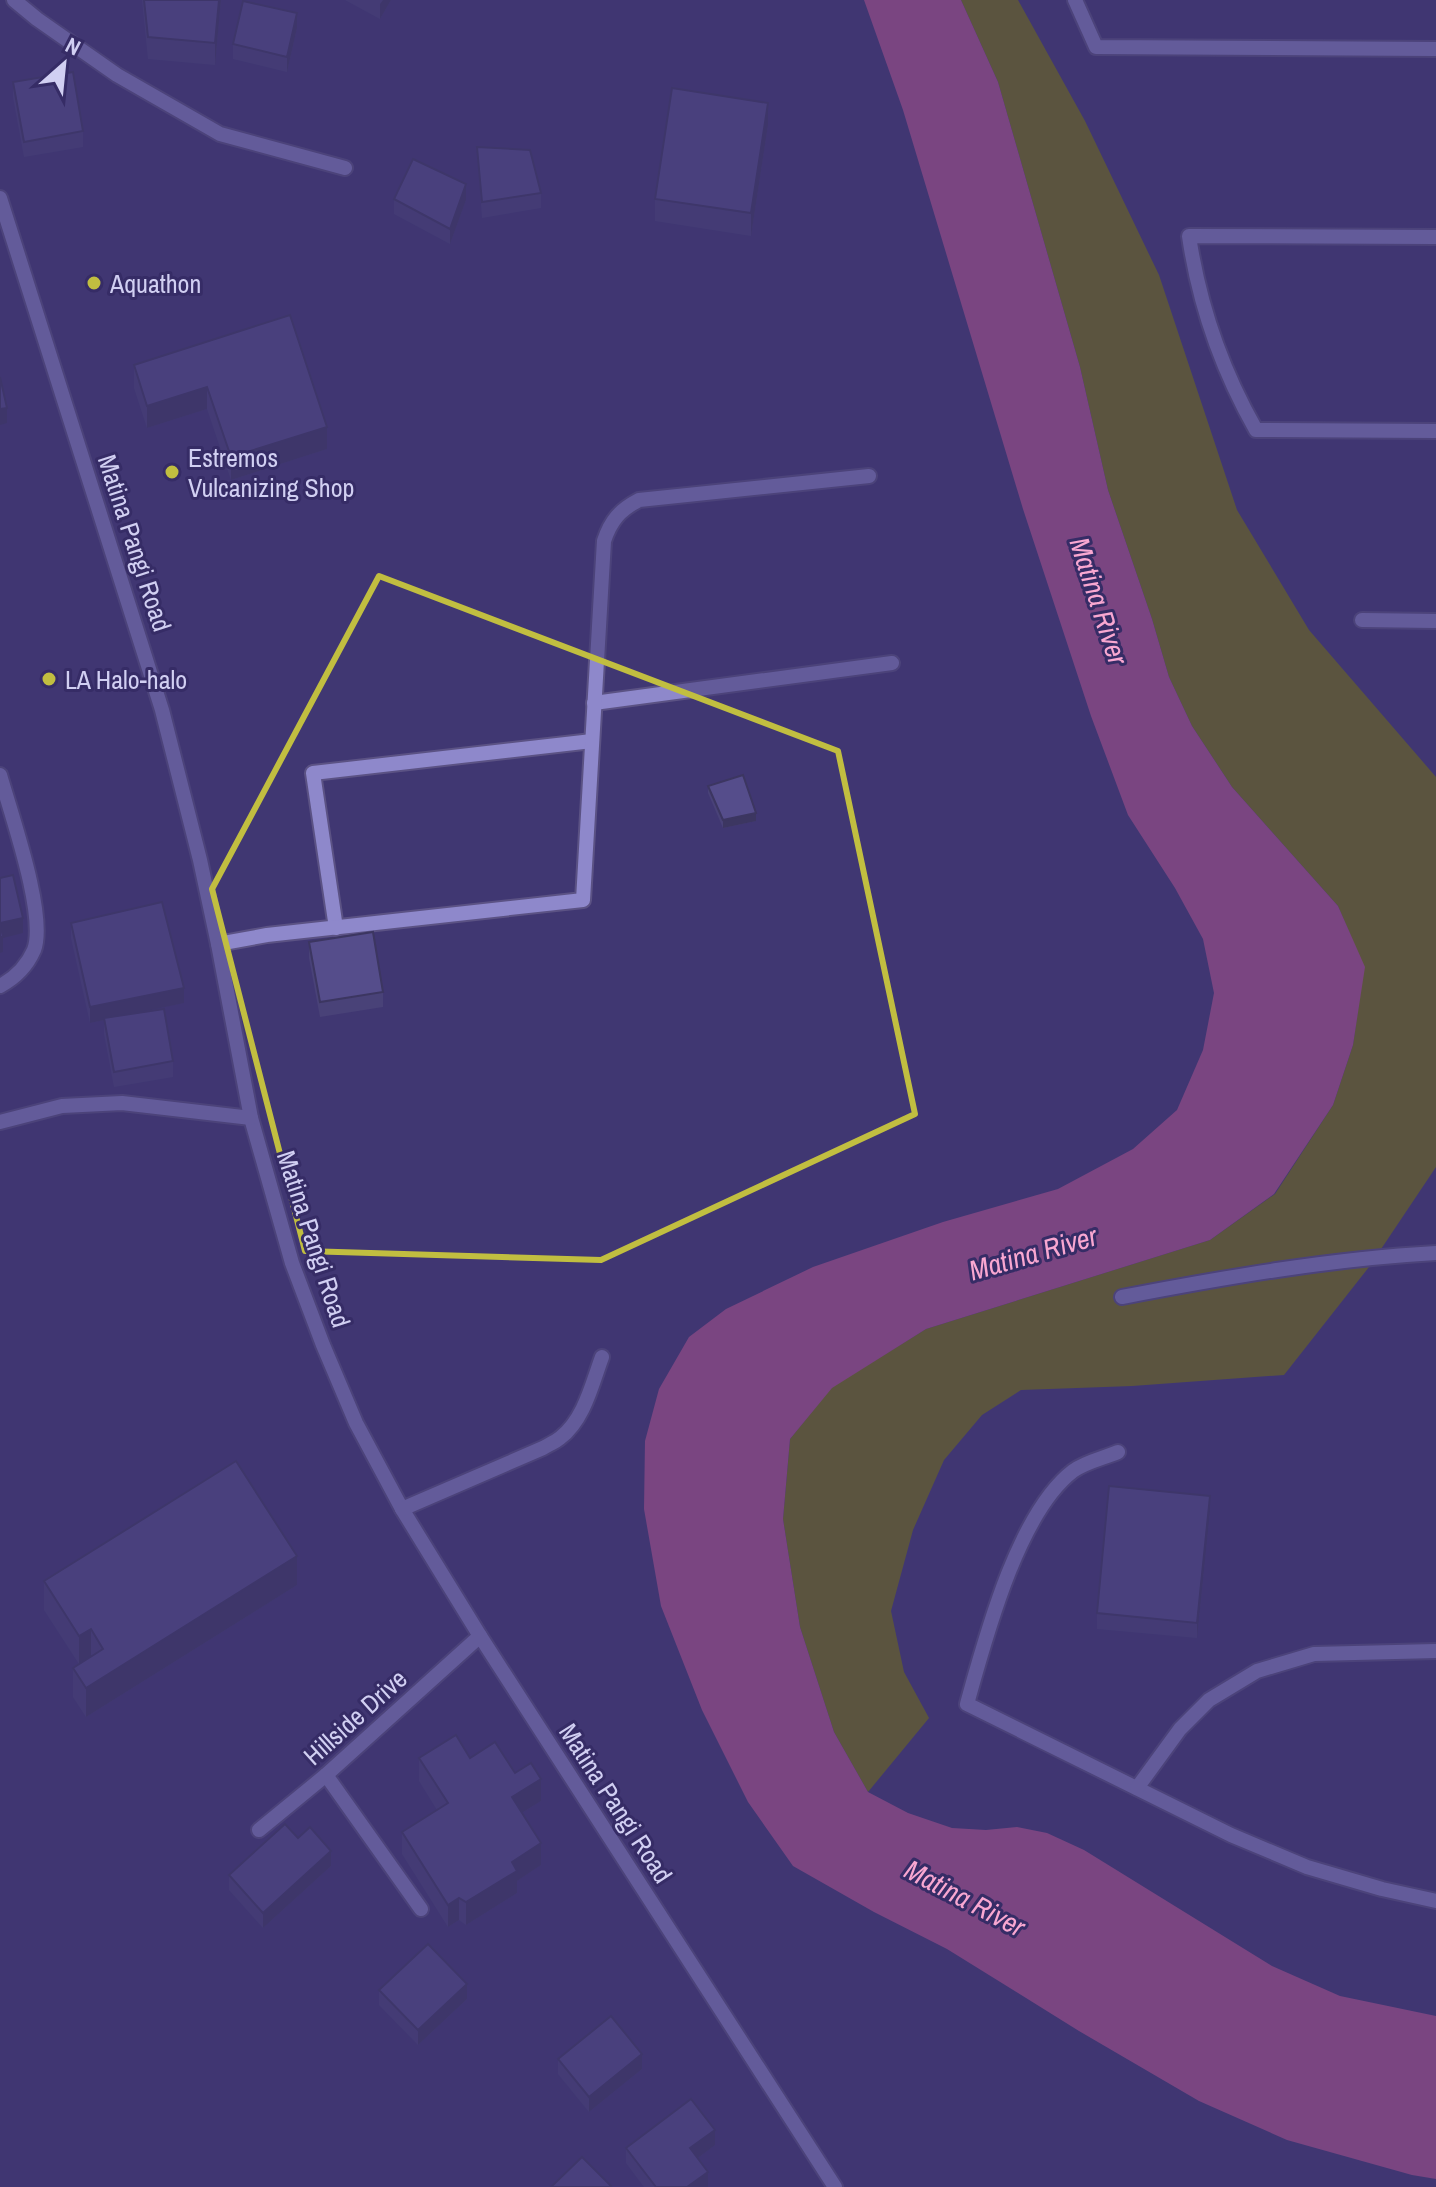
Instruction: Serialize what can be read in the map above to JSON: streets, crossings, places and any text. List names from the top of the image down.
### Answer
{
  "streets": {
    "street": ["Matina Pangi Road", "Hillside Drive"]
  },
  "crossings": [
    ["Matina Pangi Road", "Hillside Drive"]
  ],
  "water": ["Matina River"],
  "places": ["Aquathon", "Estremos Vulcanizing Shop", "LA Halo-halo"],
  "north": "top right"
}
